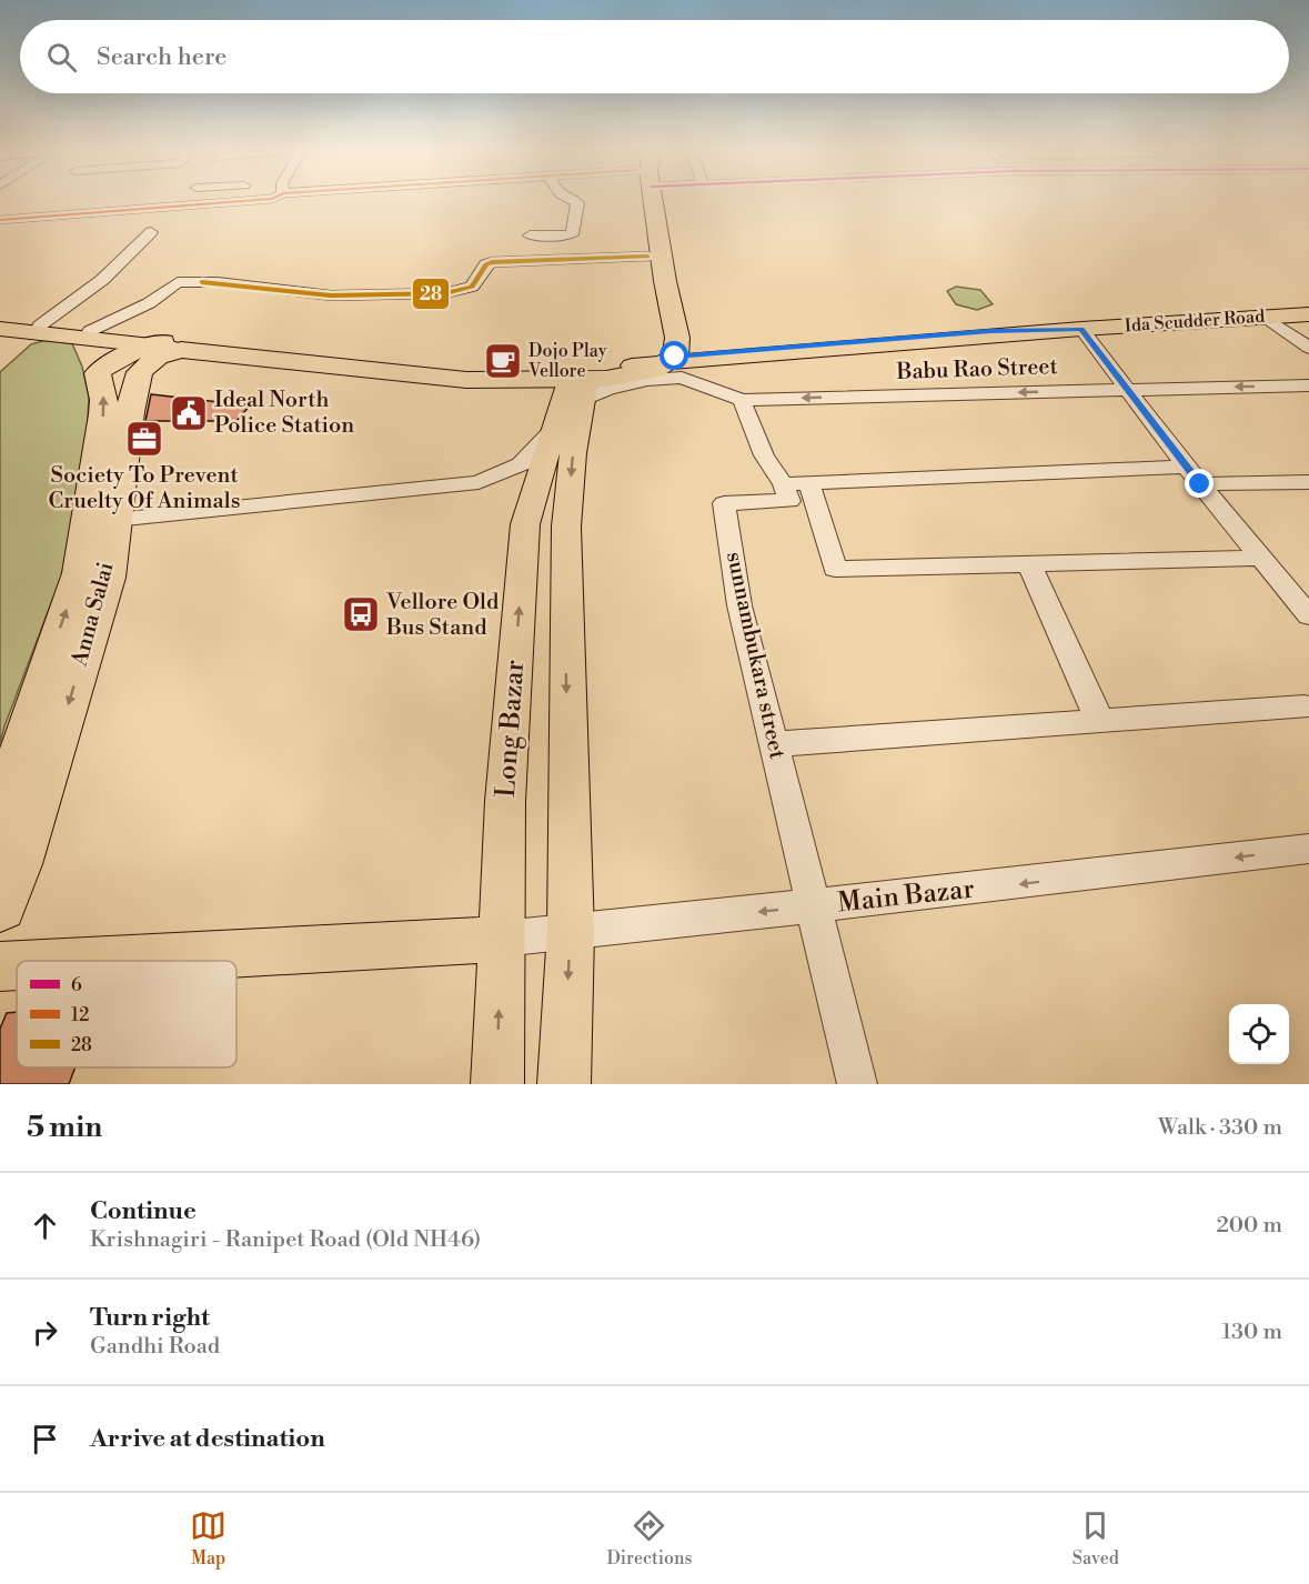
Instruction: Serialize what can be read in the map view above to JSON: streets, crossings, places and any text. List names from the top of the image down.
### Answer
{
  "streets": {
    "highway": ["Anna Salai"],
    "main road": ["Ida Scudder Road", "Long Bazar"],
    "street": ["Babu Rao Street", "sunnambukara street", "Main Bazar"]
  },
  "crossings": [
    ["sunnambukara street", "Main Bazar"],
    ["Long Bazar", "Main Bazar"]
  ],
  "places": {
    "cafe": ["Dojo Play Vellore"],
    "public building": ["Ideal North Police Station"],
    "office": ["Society To Prevent Cruelty Of Animals"],
    "bus stop": ["Vellore Old Bus Stand"]
  },
  "lines": ["transit line 12", "transit line 28"],
  "legend": ["6", "12", "28"],
  "page": {
    "search": "Search here",
    "heading": ["5 min", "Walk · 330 m"],
    "list": [
      ["Continue", "Krishnagiri - Ranipet Road (Old NH46)", "200 m"],
      ["Turn right", "Gandhi Road", "130 m"],
      "Arrive at destination"
    ],
    "nav": ["Map", "Directions", "Saved"]
  }
}
